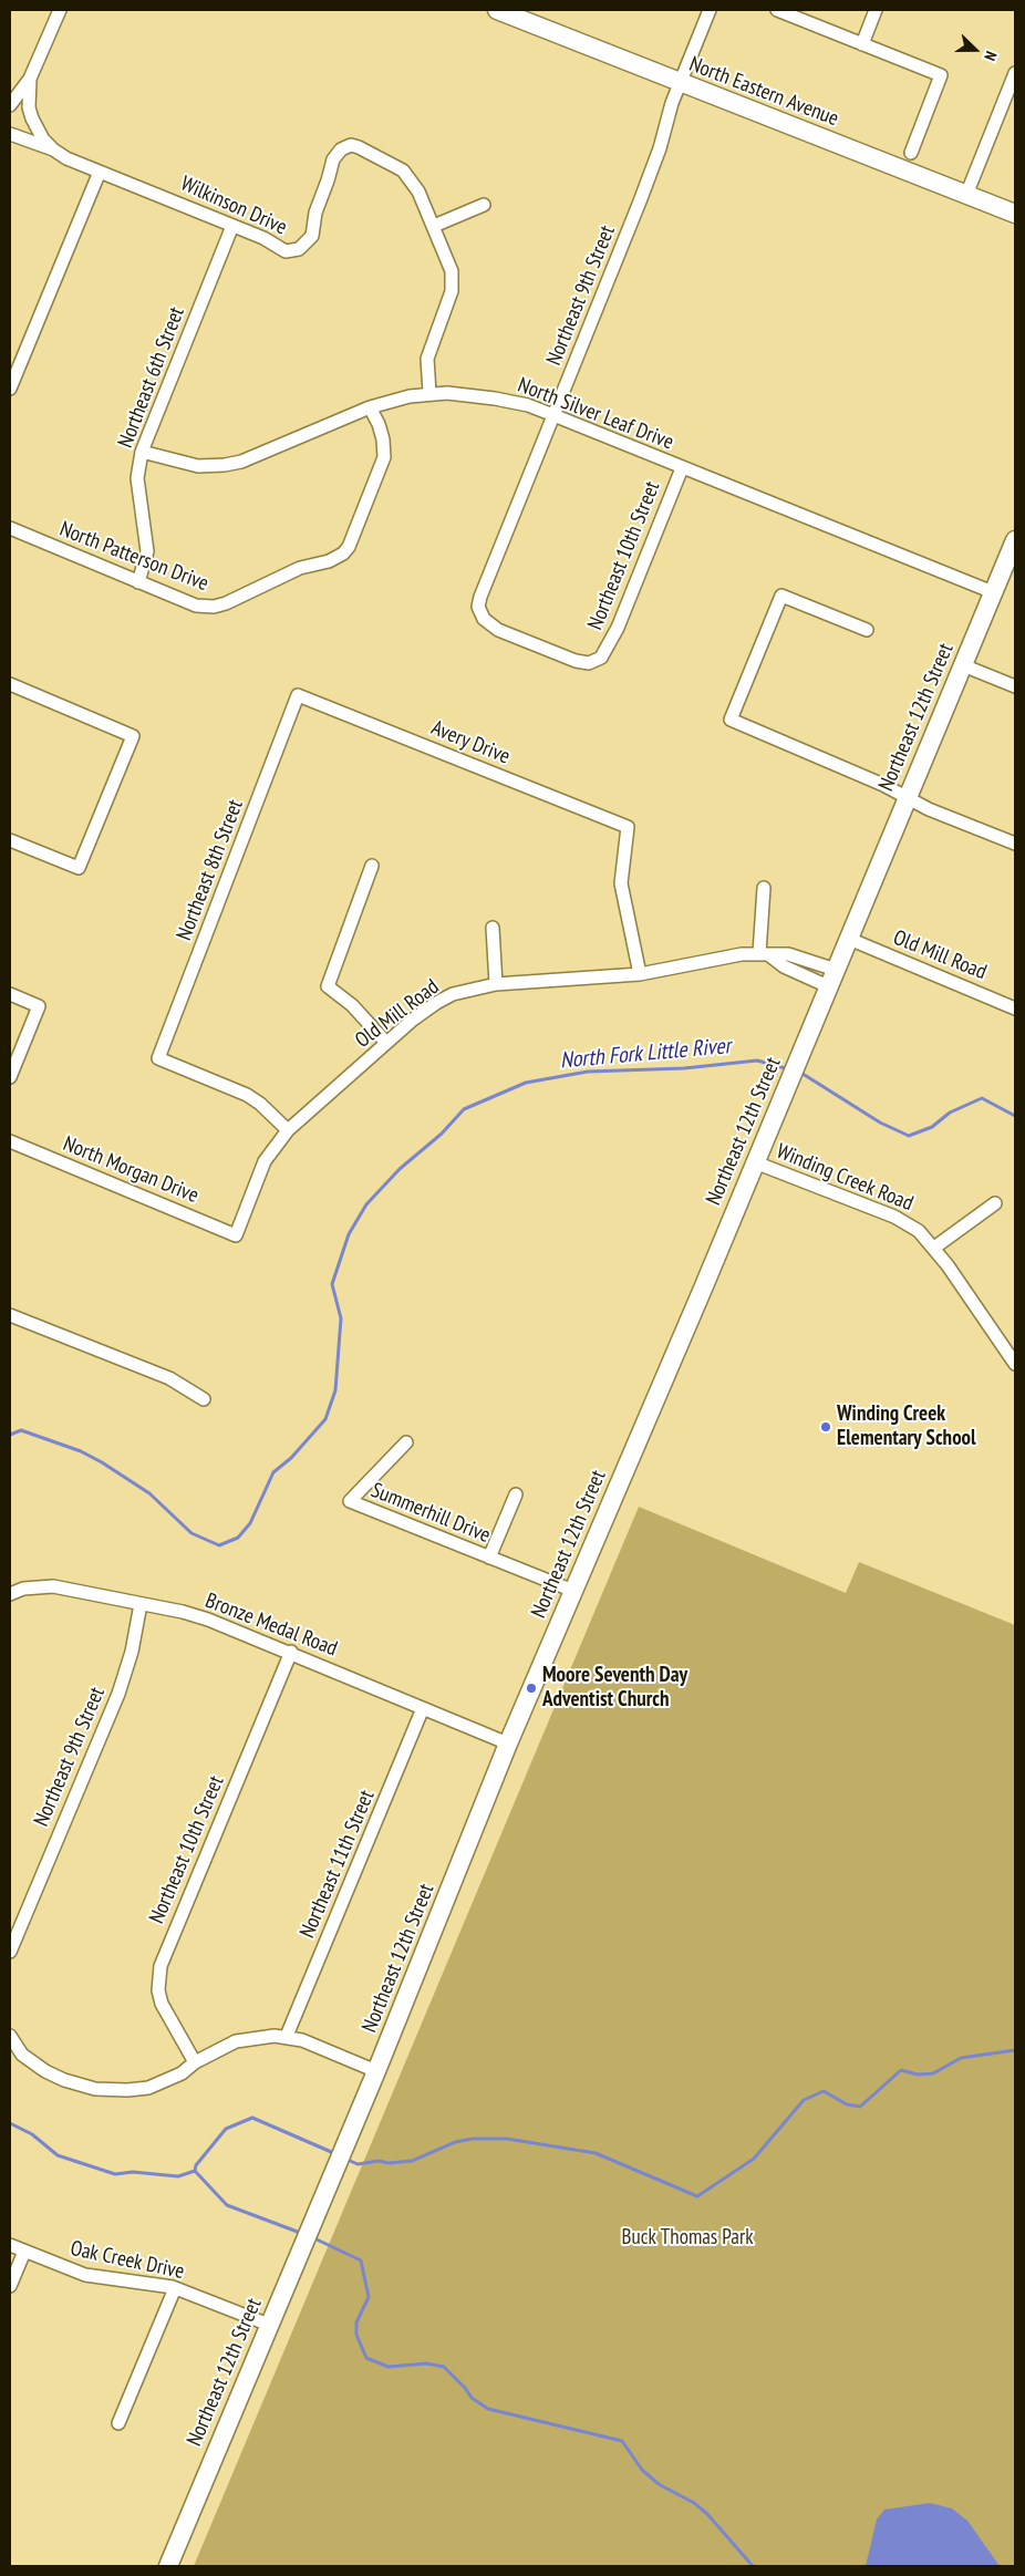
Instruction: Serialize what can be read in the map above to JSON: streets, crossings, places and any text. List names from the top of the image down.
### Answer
{
  "streets": {
    "street": [
      "North Eastern Avenue",
      "Wilkinson Drive",
      "Northeast 9th Street",
      "Northeast 6th Street",
      "North Silver Leaf Drive",
      "Northeast 10th Street",
      "North Patterson Drive",
      "Northeast 12th Street",
      "Avery Drive",
      "Northeast 8th Street",
      "Old Mill Road",
      "North Morgan Drive",
      "Winding Creek Road",
      "Summerhill Drive",
      "Bronze Medal Road",
      "Northeast 11th Street",
      "Oak Creek Drive"
    ]
  },
  "crossings": [
    ["North Eastern Avenue", "Northeast 9th Street"],
    ["Wilkinson Drive", "Northeast 6th Street"],
    ["Wilkinson Drive", "North Silver Leaf Drive"],
    ["Northeast 9th Street", "North Silver Leaf Drive"],
    ["Northeast 9th Street", "Northeast 10th Street"],
    ["Northeast 9th Street", "Bronze Medal Road"],
    ["Northeast 6th Street", "North Silver Leaf Drive"],
    ["Northeast 6th Street", "North Patterson Drive"],
    ["North Silver Leaf Drive", "Northeast 10th Street"],
    ["North Silver Leaf Drive", "North Patterson Drive"],
    ["North Silver Leaf Drive", "Northeast 12th Street"],
    ["Northeast 10th Street", "Bronze Medal Road"],
    ["Northeast 12th Street", "Old Mill Road"],
    ["Northeast 12th Street", "Winding Creek Road"],
    ["Northeast 12th Street", "Summerhill Drive"],
    ["Northeast 12th Street", "Bronze Medal Road"],
    ["Northeast 12th Street", "Oak Creek Drive"],
    ["Avery Drive", "Northeast 8th Street"],
    ["Avery Drive", "Old Mill Road"],
    ["Northeast 8th Street", "Old Mill Road"],
    ["Old Mill Road", "North Morgan Drive"],
    ["Bronze Medal Road", "Northeast 11th Street"]
  ],
  "water": ["North Fork Little River"],
  "parks": ["Buck Thomas Park"],
  "places": ["Winding Creek Elementary School", "Moore Seventh Day Adventist Church"],
  "north": "right"
}
